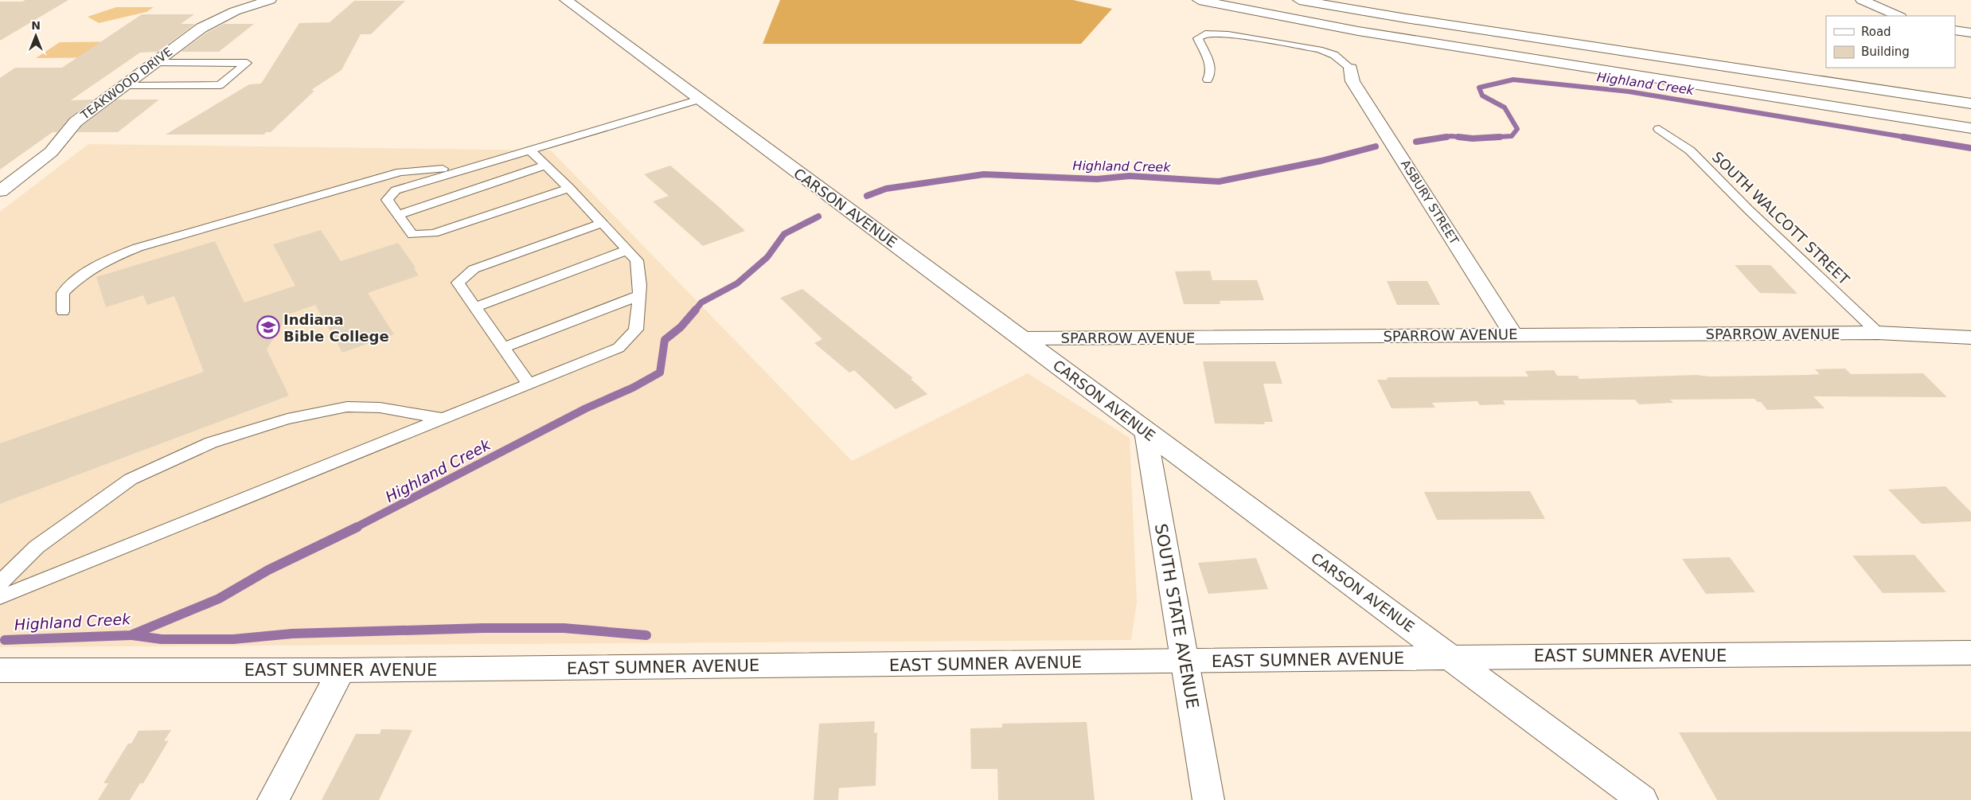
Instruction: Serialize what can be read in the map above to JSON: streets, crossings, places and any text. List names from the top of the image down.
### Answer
{
  "streets": {
    "main road": [
      "TEAKWOOD DRIVE",
      "ASBURY STREET",
      "CARSON AVENUE",
      "SPARROW AVENUE",
      "SOUTH STATE AVENUE",
      "EAST SUMNER AVENUE"
    ],
    "lane": ["SOUTH WALCOTT STREET"]
  },
  "crossings": [
    ["ASBURY STREET", "SPARROW AVENUE"],
    ["CARSON AVENUE", "SPARROW AVENUE"],
    ["CARSON AVENUE", "SOUTH STATE AVENUE"],
    ["CARSON AVENUE", "EAST SUMNER AVENUE"],
    ["SOUTH WALCOTT STREET", "SPARROW AVENUE"],
    ["SOUTH STATE AVENUE", "EAST SUMNER AVENUE"]
  ],
  "water": ["Highland Creek"],
  "places": {
    "school or university": ["Indiana Bible College"]
  },
  "legend": ["Road", "Building"],
  "north": "top"
}
